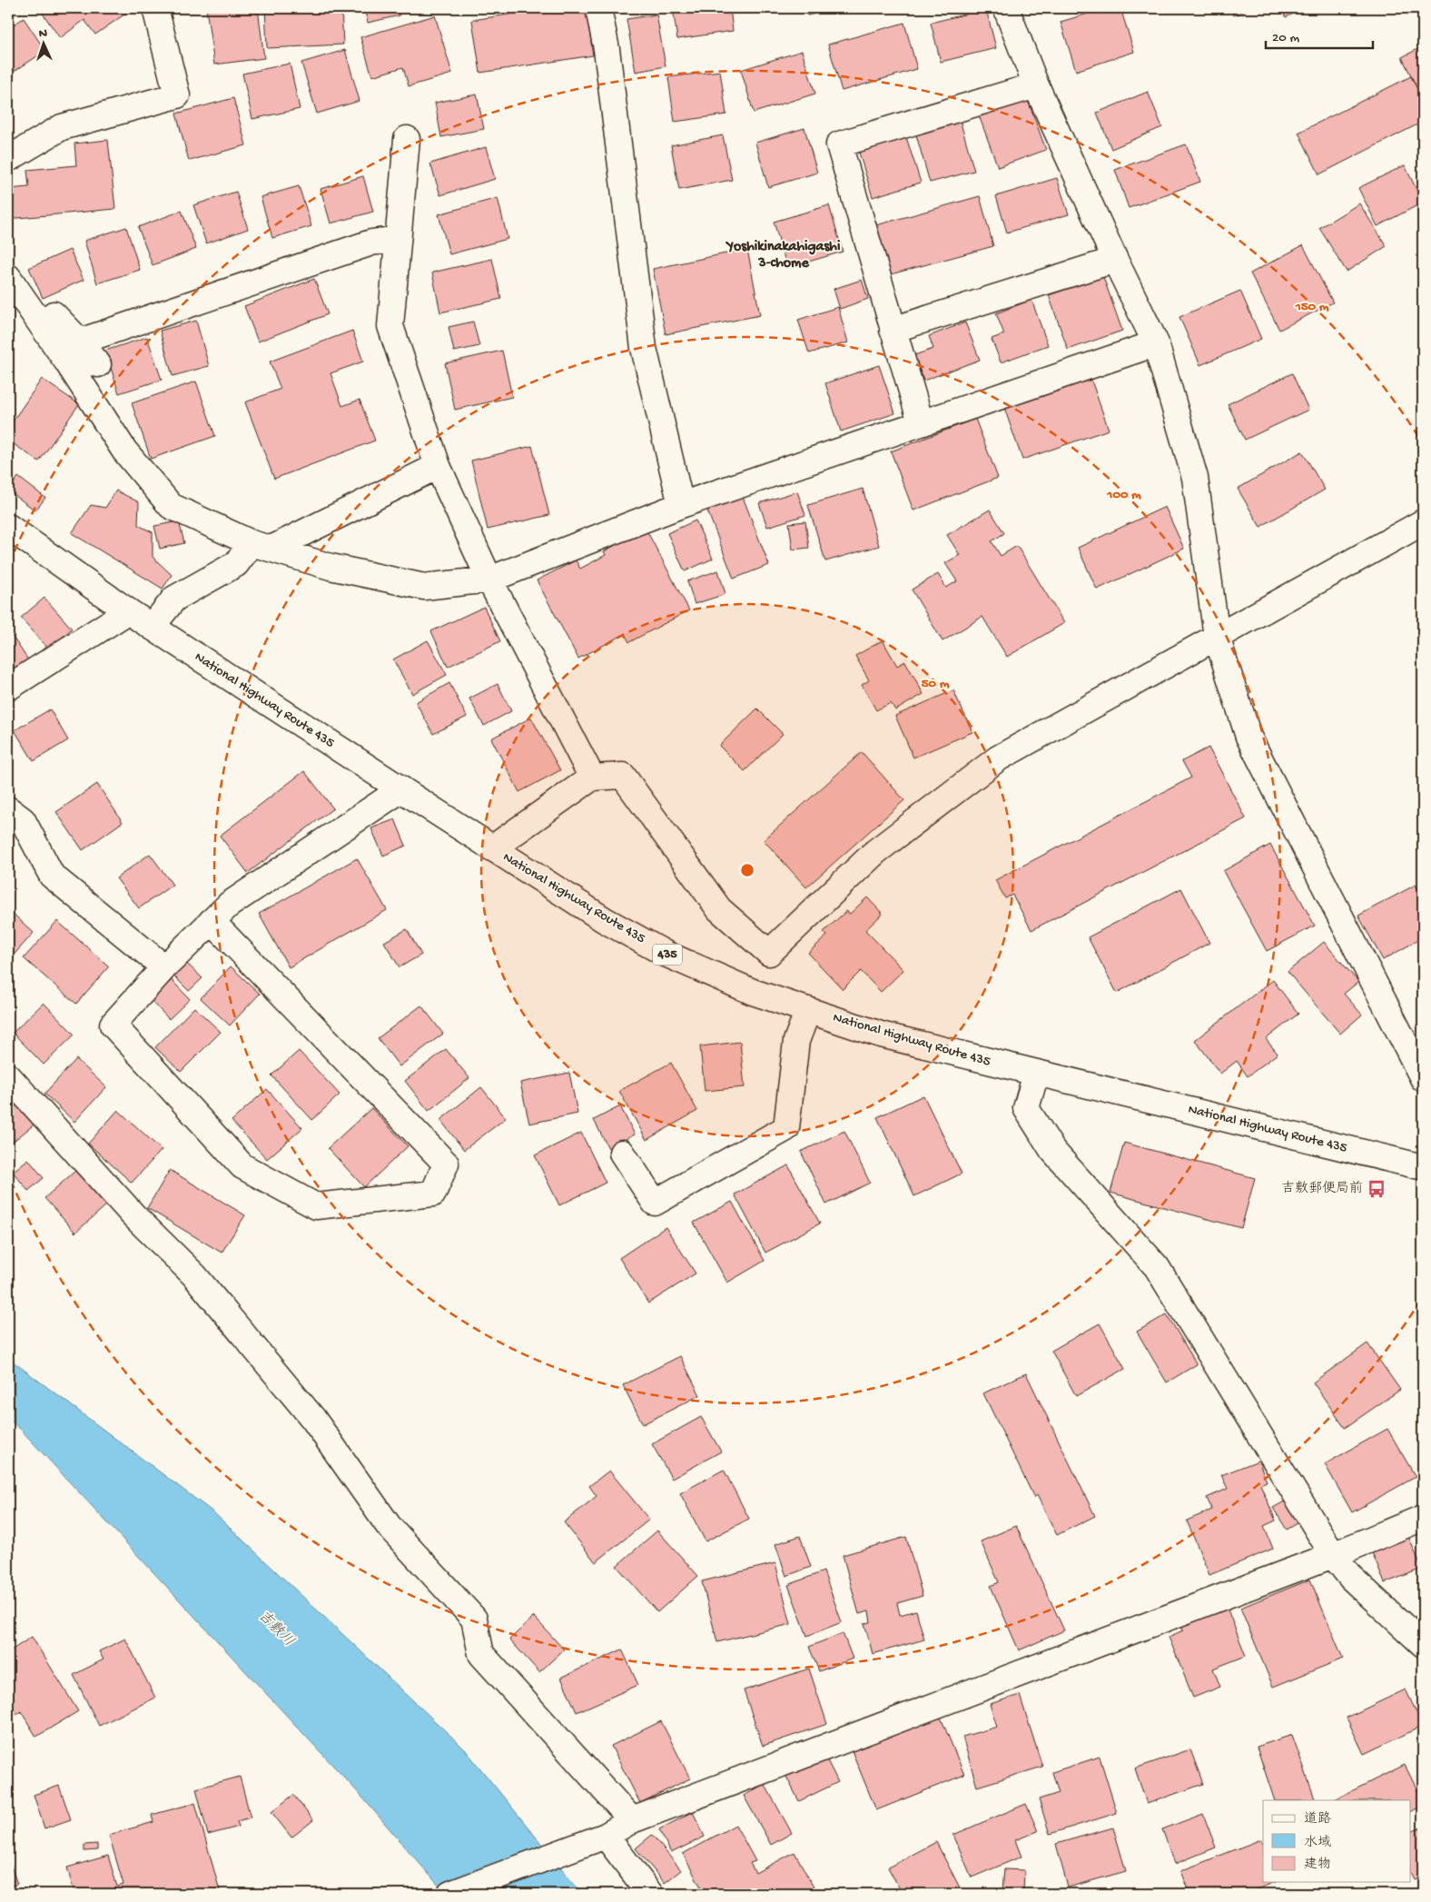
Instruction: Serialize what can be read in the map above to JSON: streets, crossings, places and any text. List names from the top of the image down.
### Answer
{
  "streets": {
    "main road": ["National Highway Route 435", "435"]
  },
  "districts": ["Yoshikinakahigashi 3-chome"],
  "water": ["吉敷川"],
  "places": {
    "bus stop": ["吉敷郵便局前"]
  },
  "legend": ["道路", "水域", "建物"],
  "scale_bar": "20 m",
  "north": "top",
  "rings": ["150 m", "100 m", "50 m"]
}
